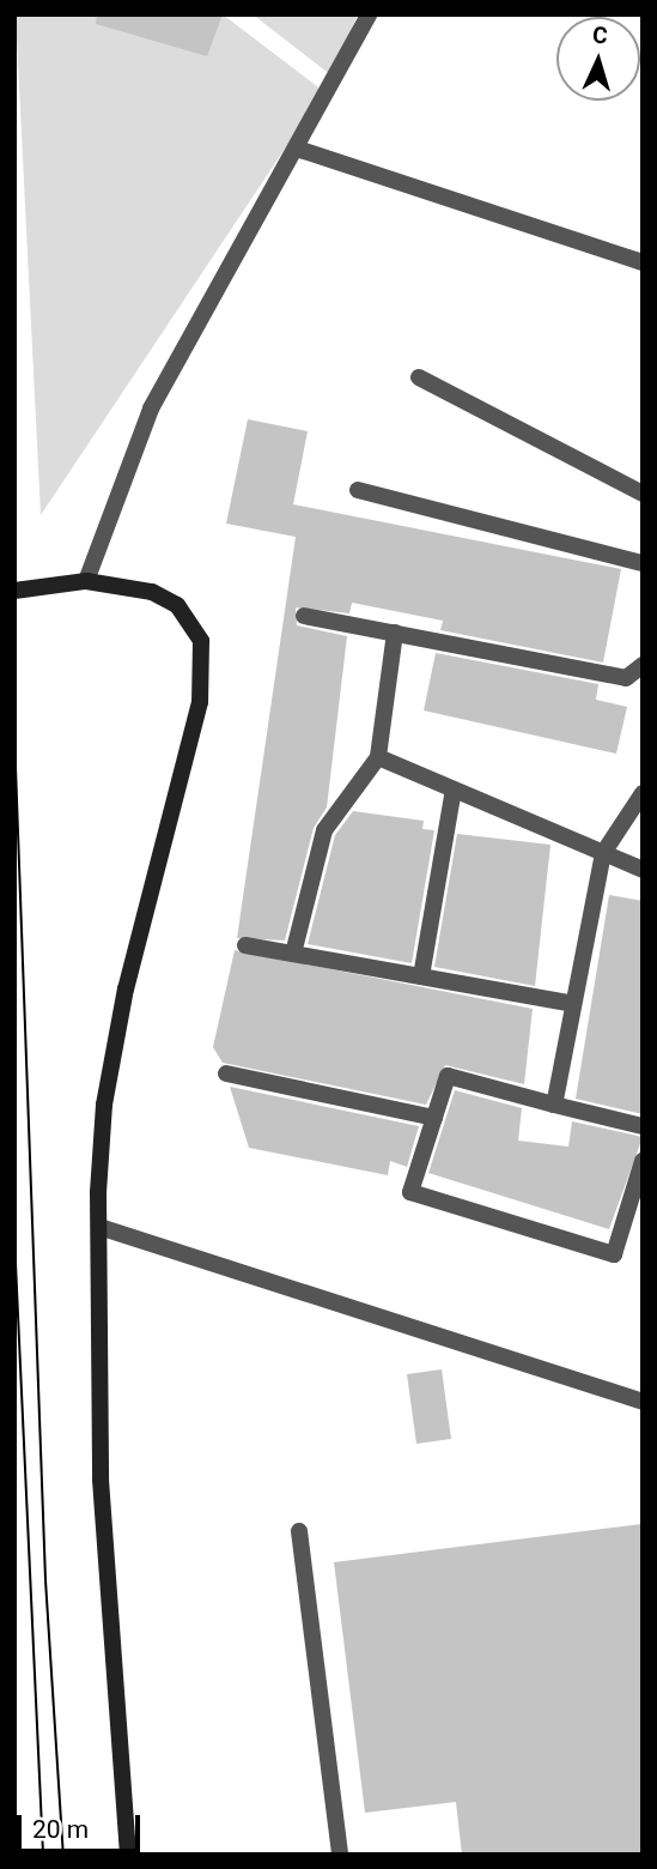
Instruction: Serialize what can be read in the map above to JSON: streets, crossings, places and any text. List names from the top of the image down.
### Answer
{
  "scale_bar": "20 m",
  "north": "top"
}
